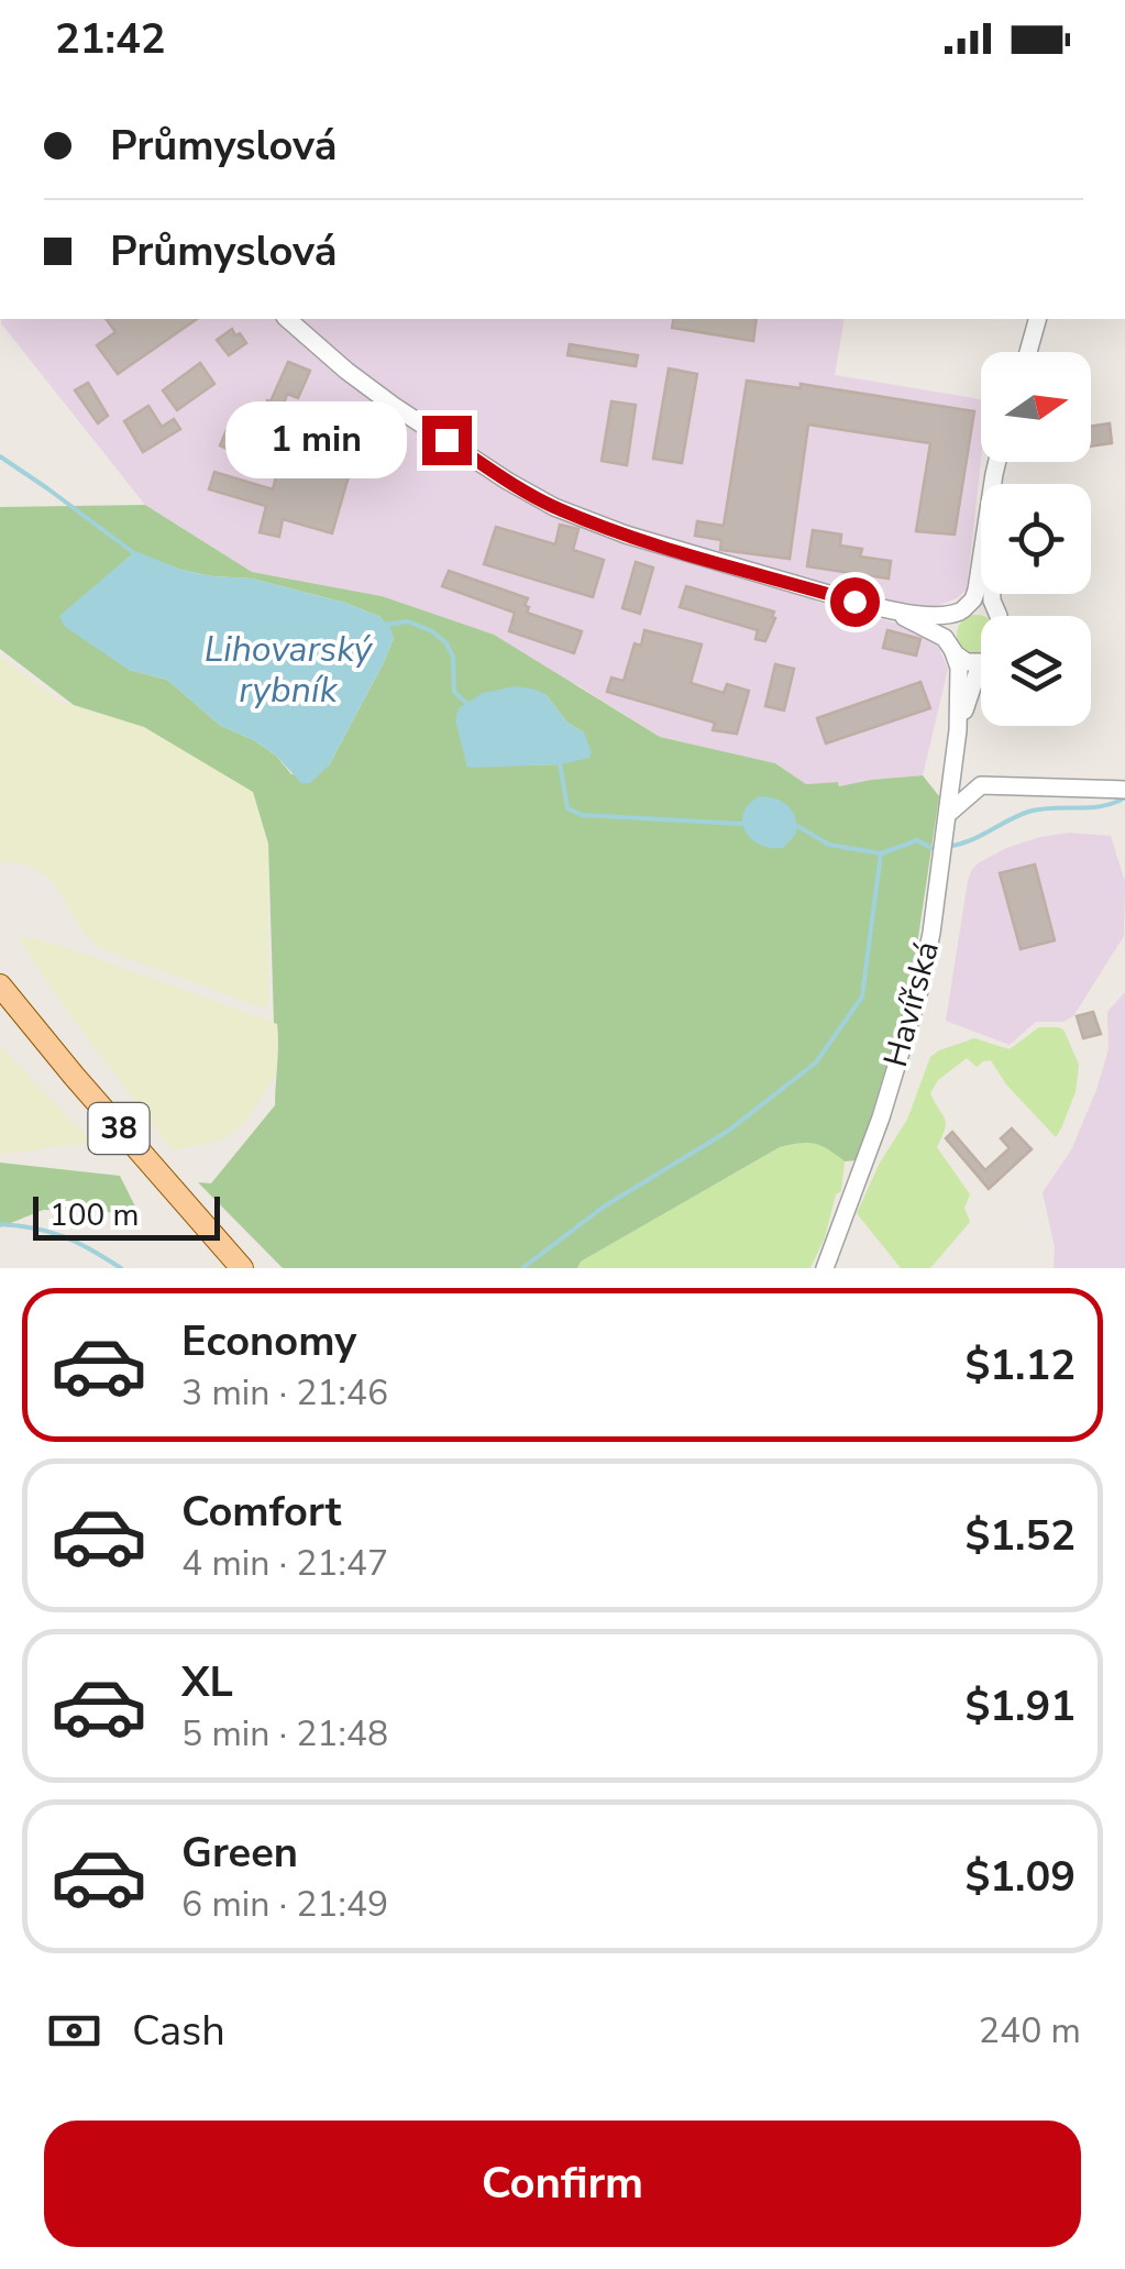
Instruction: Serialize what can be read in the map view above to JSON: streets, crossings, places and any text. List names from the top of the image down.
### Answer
{
  "streets": {
    "main road": ["38"],
    "street": ["Havířská"]
  },
  "water": ["Lihovarský rybník"],
  "scale_bar": "100 m",
  "north": "right",
  "page": {
    "status": "21:42",
    "banner": ["Průmyslová", "Průmyslová"],
    "bubble": "1 min",
    "scale": "100 m",
    "list": [
      {
        "name": "Economy",
        "note": "3 min · 21:46",
        "value": "$1.12"
      },
      {
        "name": "Comfort",
        "note": "4 min · 21:47",
        "value": "$1.52"
      },
      {
        "name": "XL",
        "note": "5 min · 21:48",
        "value": "$1.91"
      },
      {
        "name": "Green",
        "note": "6 min · 21:49",
        "value": "$1.09"
      }
    ],
    "pay": ["Cash", "240 m"],
    "buttons": "Confirm"
  }
}
